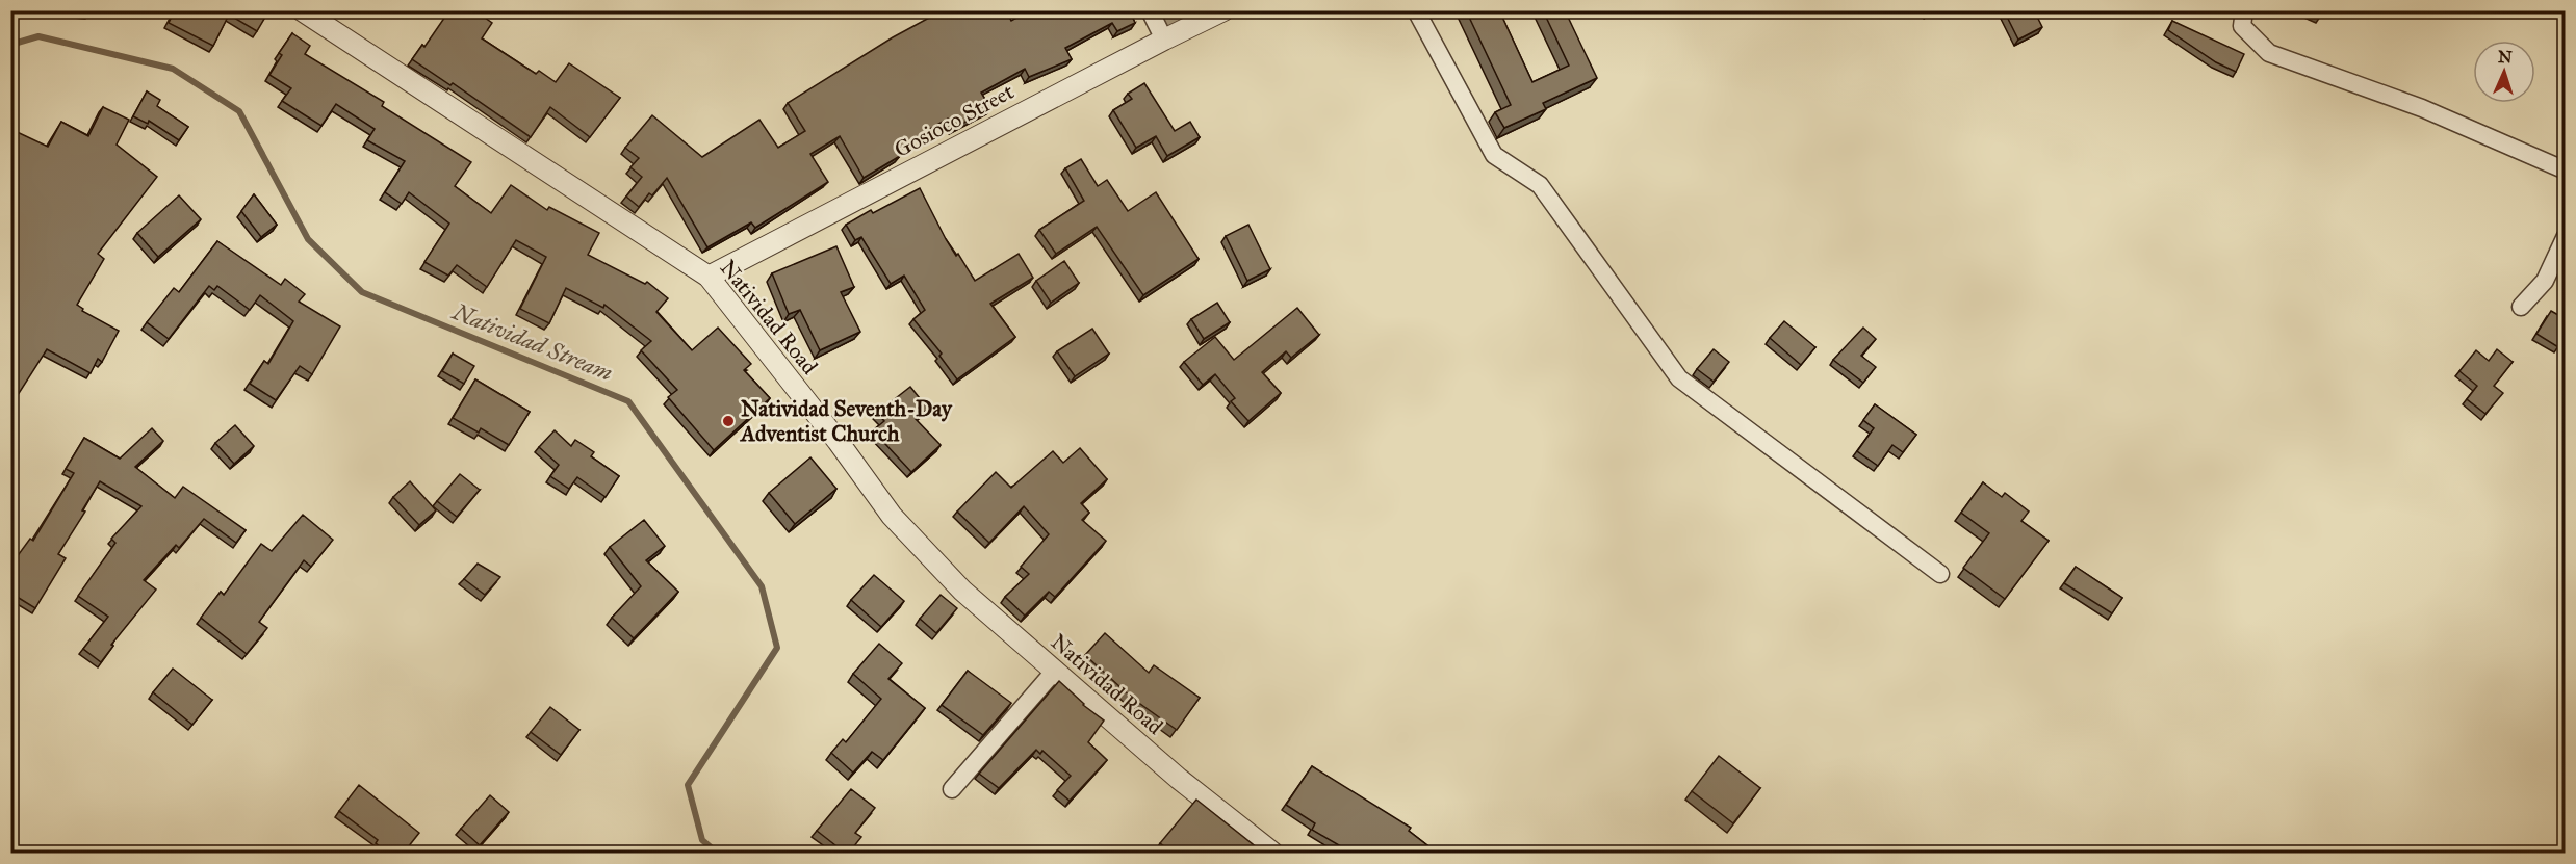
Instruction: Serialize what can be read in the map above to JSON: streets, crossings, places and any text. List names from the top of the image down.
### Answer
{
  "streets": {
    "street": ["Gosioco Street", "Natividad Road"]
  },
  "crossings": [
    ["Gosioco Street", "Natividad Road"]
  ],
  "water": ["Natividad Stream"],
  "places": ["Natividad Seventh-Day Adventist Church"],
  "north": "top"
}
